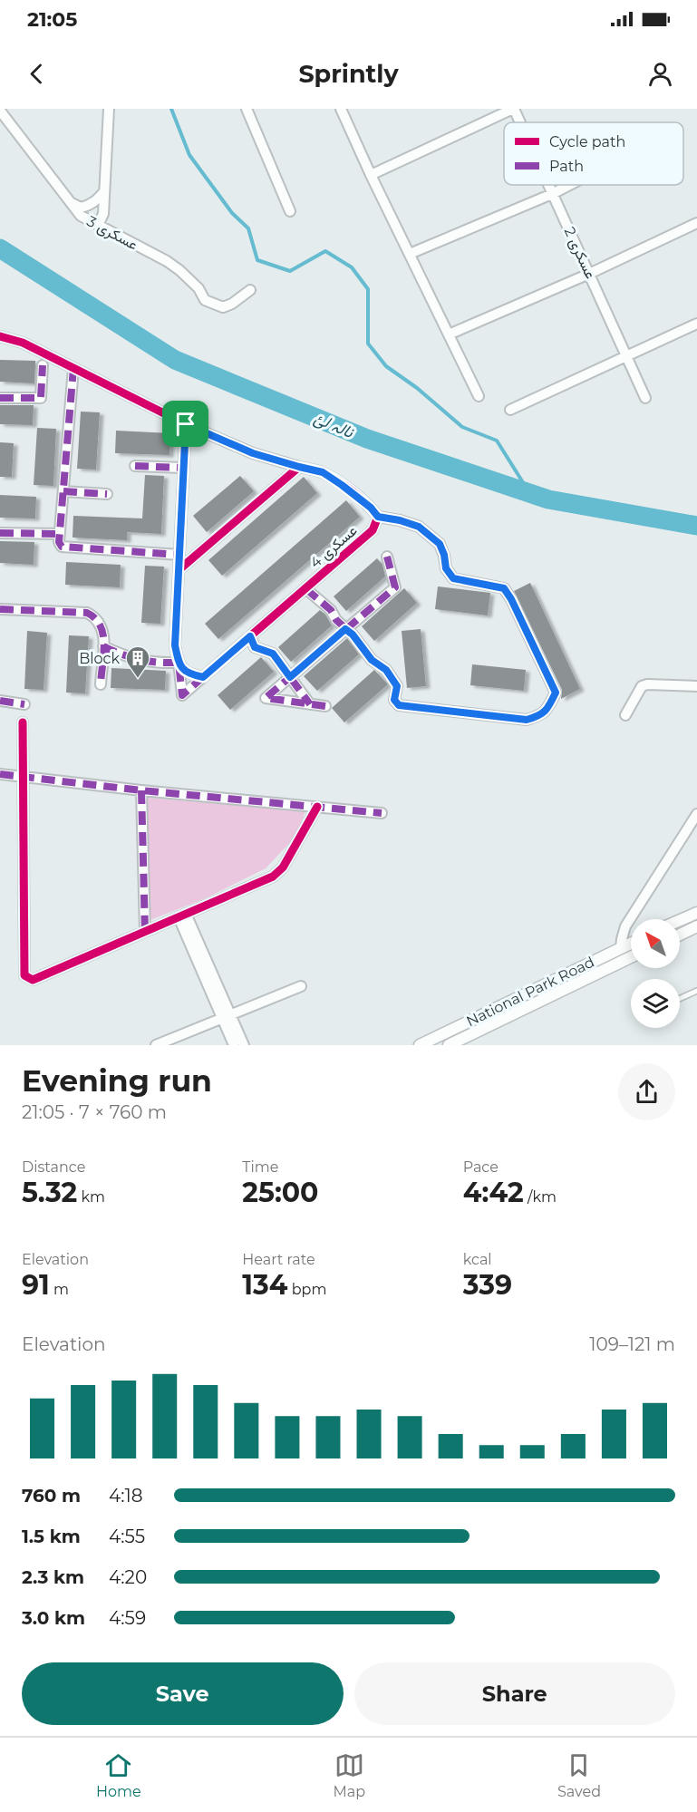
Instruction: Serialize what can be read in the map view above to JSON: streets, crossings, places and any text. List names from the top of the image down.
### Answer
{
  "streets": {
    "street": [
      "عسکری 3",
      "عسکری 2",
      "عسکری 4",
      "National Park Road"
    ]
  },
  "water": ["نالہ لئ"],
  "places": {
    "building": ["Block"]
  },
  "legend": ["Cycle path", "Path"],
  "north": "top left",
  "page": {
    "status": "21:05",
    "header": "Sprintly",
    "heading": ["Evening run", "21:05 · 7 × 760 m"],
    "stats": [
      ["Distance", "5.32 km"],
      ["Time", "25:00"],
      ["Pace", "4:42 /km"],
      ["Elevation", "91 m"],
      ["Heart rate", "134 bpm"],
      ["kcal", "339"]
    ],
    "chart": ["Elevation", "109–121 m"],
    "list": [
      {
        "name": "760 m",
        "note": "4:18"
      },
      {
        "name": "1.5 km",
        "note": "4:55"
      },
      {
        "name": "2.3 km",
        "note": "4:20"
      },
      {
        "name": "3.0 km",
        "note": "4:59"
      }
    ],
    "buttons": ["Save", "Share"],
    "tabs": ["Home", "Map", "Saved"]
  }
}
